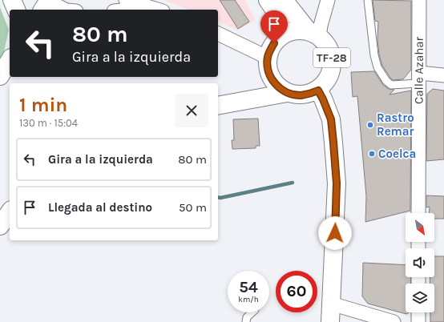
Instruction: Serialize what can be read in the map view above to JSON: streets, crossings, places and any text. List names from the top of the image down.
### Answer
{
  "streets": {
    "main road": ["TF-28"],
    "street": ["Calle Azahar"]
  },
  "places": ["Rastro Remar", "Coelca"],
  "north": "bottom right",
  "page": {
    "turn": ["80 m", "Gira a la izquierda"],
    "heading": ["1 min", "130 m · 15:04"],
    "list": [
      {
        "name": "Gira a la izquierda",
        "value": "80 m"
      },
      {
        "name": "Llegada al destino",
        "value": "50 m"
      }
    ],
    "speed": "54 km/h",
    "limit": "60"
  }
}
